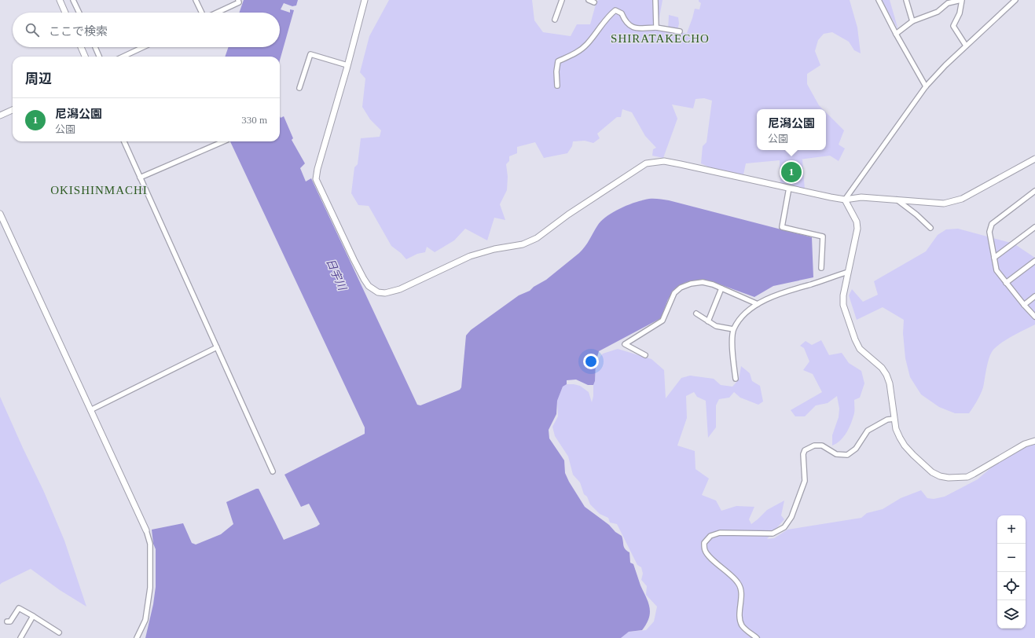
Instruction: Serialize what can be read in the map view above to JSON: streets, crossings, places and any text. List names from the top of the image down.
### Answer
{
  "districts": ["SHIRATAKECHO", "OKISHINMACHI"],
  "water": ["日宇川"],
  "page": {
    "search": "ここで検索",
    "heading": "周辺",
    "list": [
      {
        "mark": "1",
        "name": "尼潟公園",
        "note": "公園",
        "value": "330 m"
      }
    ],
    "popup": ["尼潟公園", "公園"],
    "pins": "1",
    "map_buttons": ["+", "−"]
  }
}
